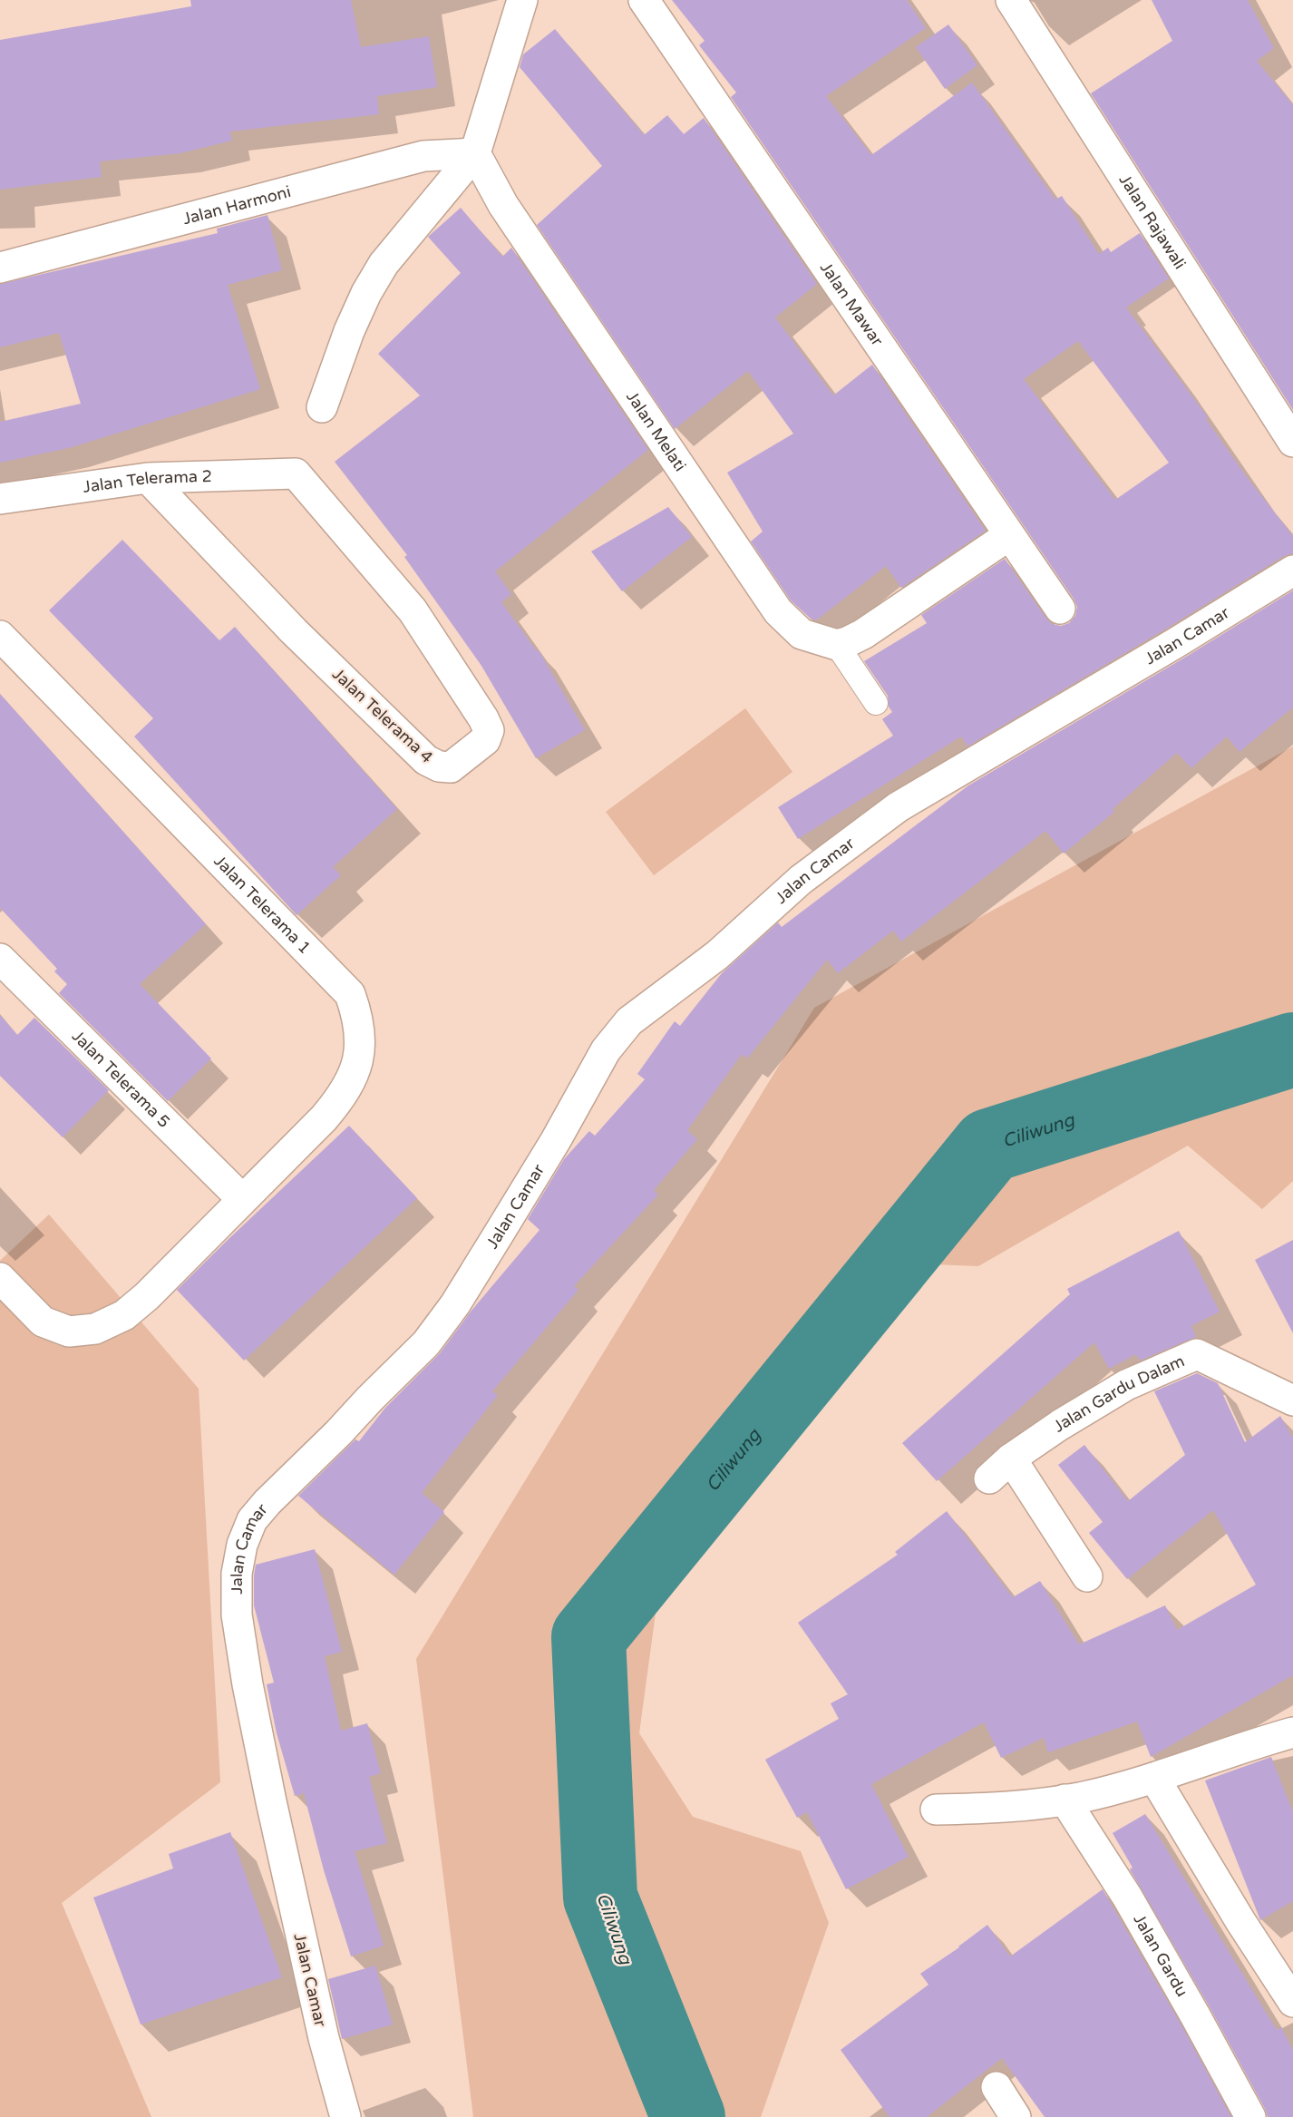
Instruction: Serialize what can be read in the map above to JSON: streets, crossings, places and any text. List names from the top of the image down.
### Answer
{
  "streets": {
    "street": [
      "Jalan Harmoni",
      "Jalan Rajawali",
      "Jalan Mawar",
      "Jalan Melati",
      "Jalan Telerama 2",
      "Jalan Camar",
      "Jalan Telerama 4",
      "Jalan Telerama 1",
      "Jalan Telerama 5",
      "Jalan Gardu Dalam",
      "Jalan Gardu"
    ]
  },
  "crossings": [
    ["Jalan Harmoni", "Jalan Melati"],
    ["Jalan Telerama 2", "Jalan Telerama 4"],
    ["Jalan Telerama 1", "Jalan Telerama 5"]
  ],
  "water": ["Ciliwung"]
}
